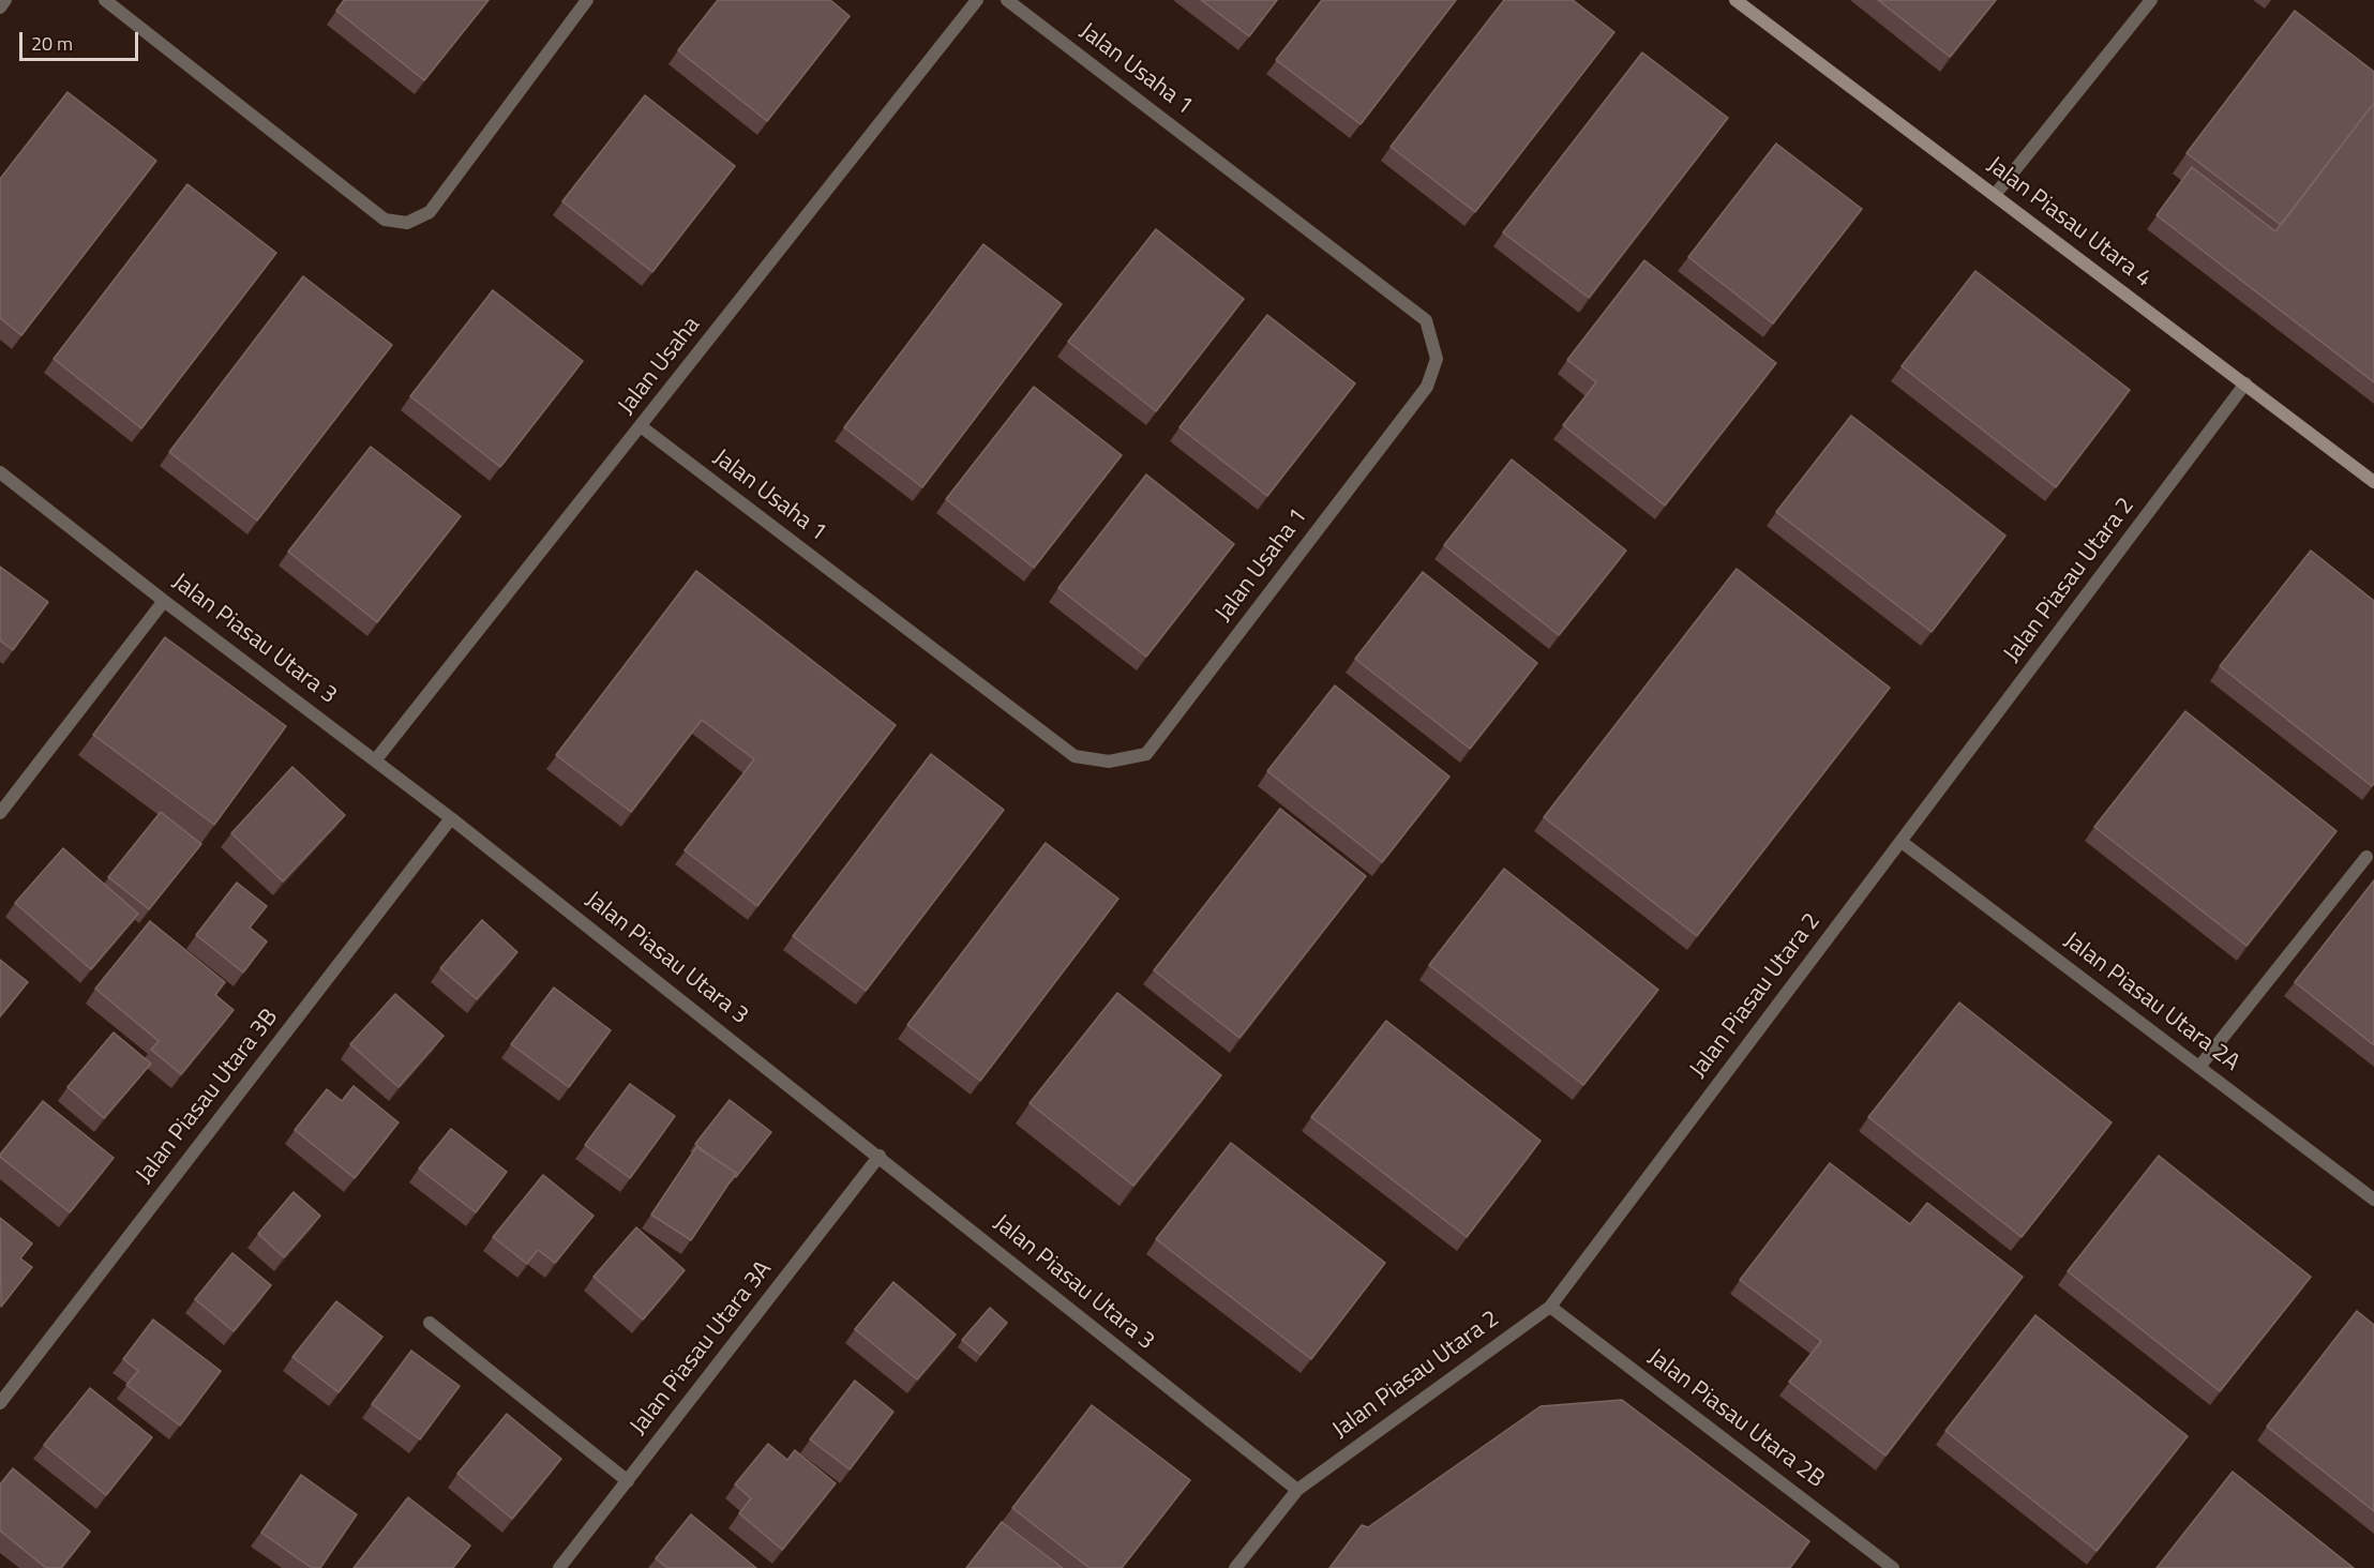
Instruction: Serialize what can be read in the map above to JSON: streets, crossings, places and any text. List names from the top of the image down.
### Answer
{
  "streets": {
    "street": [
      "Jalan Usaha 1",
      "Jalan Piasau Utara 4",
      "Jalan Usaha",
      "Jalan Piasau Utara 2",
      "Jalan Piasau Utara 3",
      "Jalan Piasau Utara 2A",
      "Jalan Piasau Utara 3B",
      "Jalan Piasau Utara 3A",
      "Jalan Piasau Utara 2B"
    ]
  },
  "crossings": [
    ["Jalan Usaha 1", "Jalan Usaha"],
    ["Jalan Piasau Utara 4", "Jalan Piasau Utara 2"],
    ["Jalan Usaha", "Jalan Piasau Utara 3"],
    ["Jalan Piasau Utara 2", "Jalan Piasau Utara 3"],
    ["Jalan Piasau Utara 2", "Jalan Piasau Utara 2A"],
    ["Jalan Piasau Utara 2", "Jalan Piasau Utara 2B"],
    ["Jalan Piasau Utara 3", "Jalan Piasau Utara 3B"],
    ["Jalan Piasau Utara 3", "Jalan Piasau Utara 3A"]
  ],
  "scale_bar": "20 m"
}
